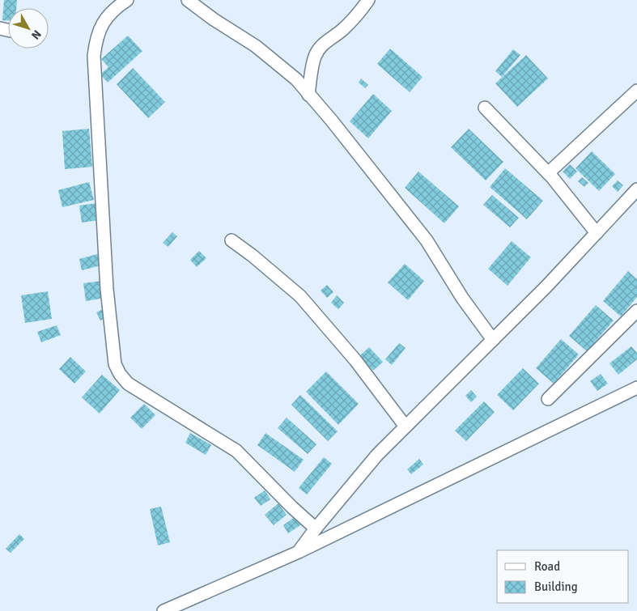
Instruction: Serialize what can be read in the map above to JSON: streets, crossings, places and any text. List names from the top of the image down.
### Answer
{
  "legend": ["Road", "Building"],
  "north": "bottom right"
}
